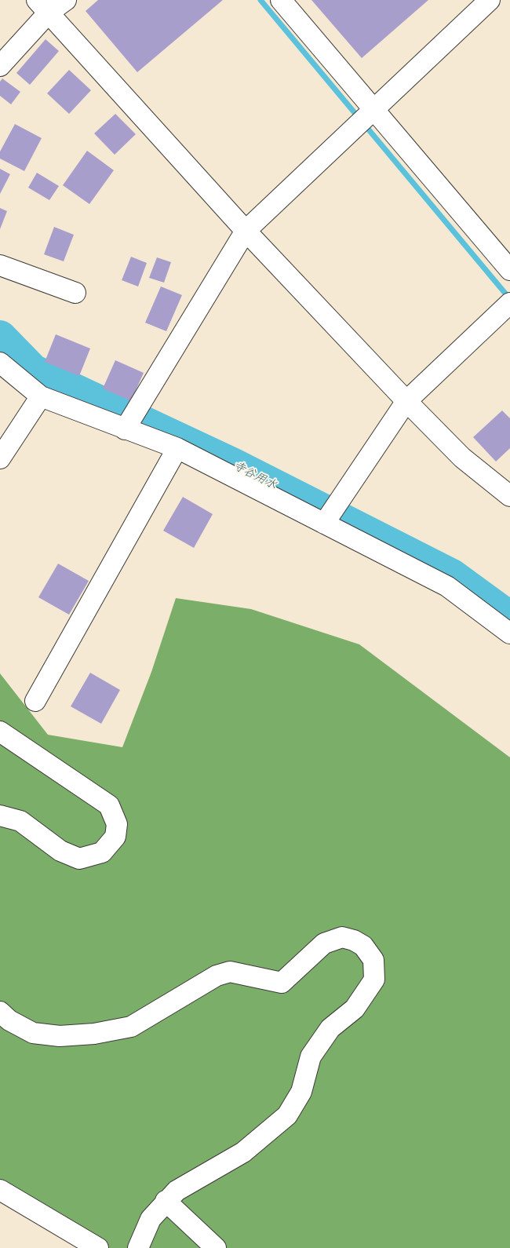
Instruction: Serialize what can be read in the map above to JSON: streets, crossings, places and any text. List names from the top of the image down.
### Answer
{
  "water": ["寺谷用水"]
}
